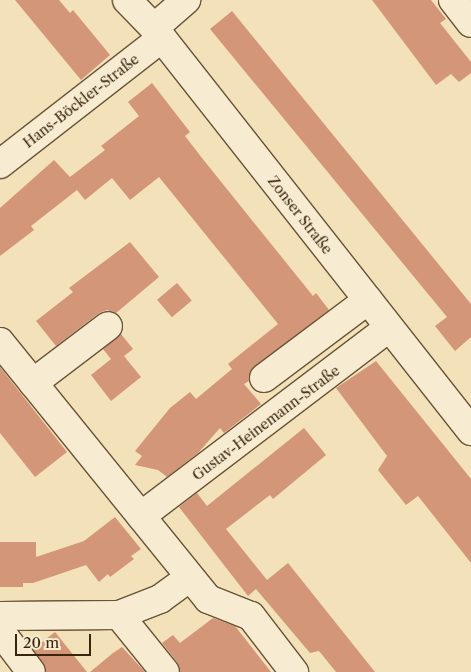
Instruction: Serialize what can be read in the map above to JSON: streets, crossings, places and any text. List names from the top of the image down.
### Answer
{
  "streets": {
    "street": ["Hans-Böckler-Straße", "Zonser Straße", "Gustav-Heinemann-Straße"]
  },
  "crossings": [
    ["Hans-Böckler-Straße", "Zonser Straße"],
    ["Zonser Straße", "Gustav-Heinemann-Straße"]
  ],
  "scale_bar": "20 m"
}
